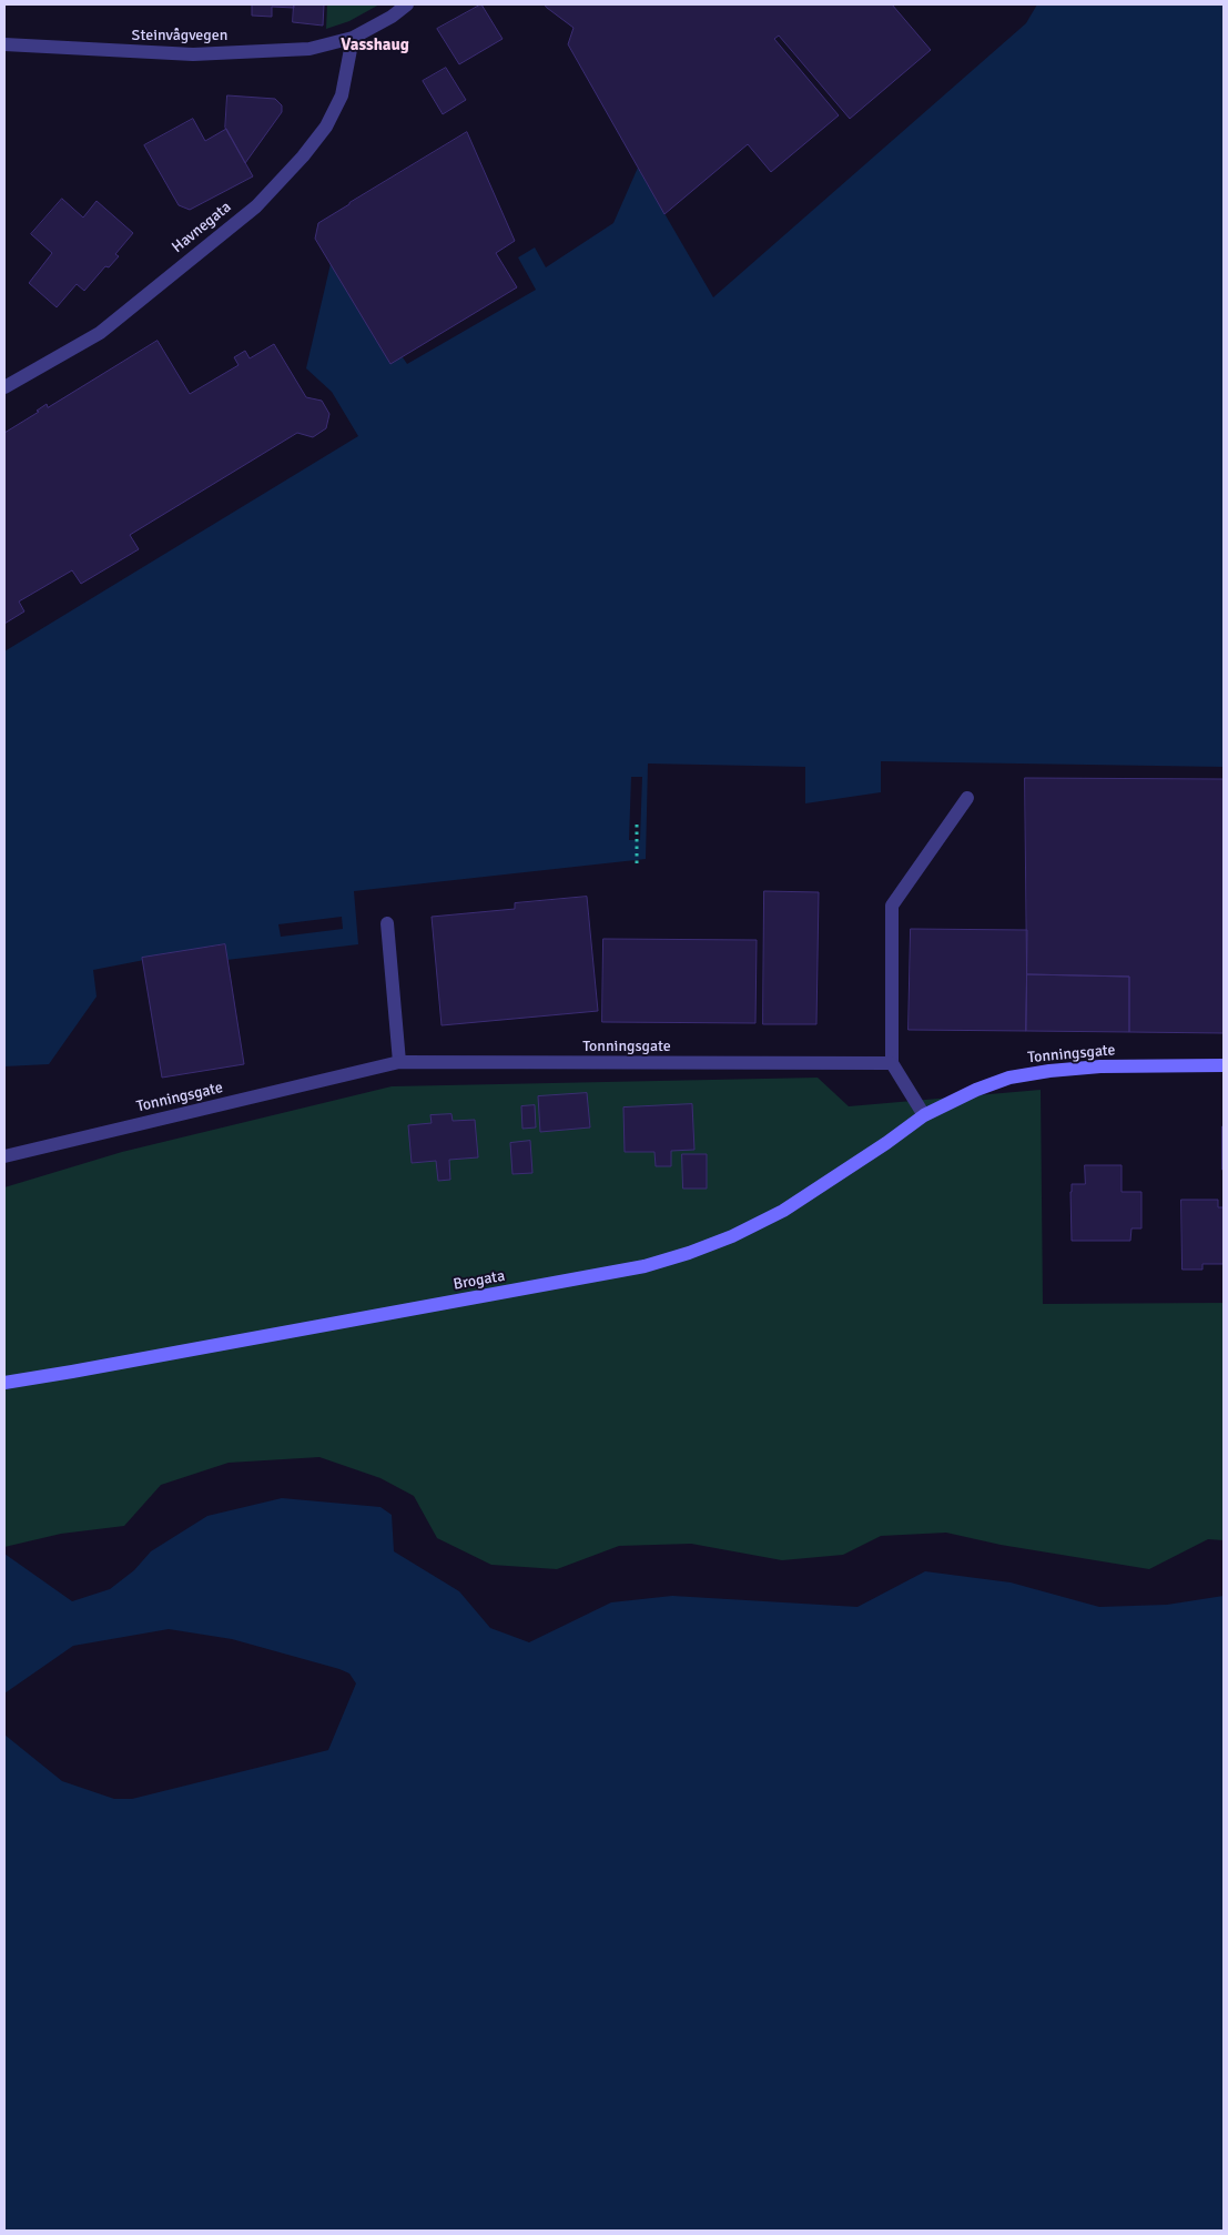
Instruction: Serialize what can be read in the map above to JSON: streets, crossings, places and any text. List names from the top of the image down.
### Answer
{
  "streets": {
    "main road": ["Tonningsgate", "Brogata"],
    "street": ["Steinvågvegen", "Havnegata"]
  },
  "crossings": [
    ["Steinvågvegen", "Havnegata"],
    ["Tonningsgate", "Brogata"]
  ],
  "districts": ["Vasshaug"]
}
